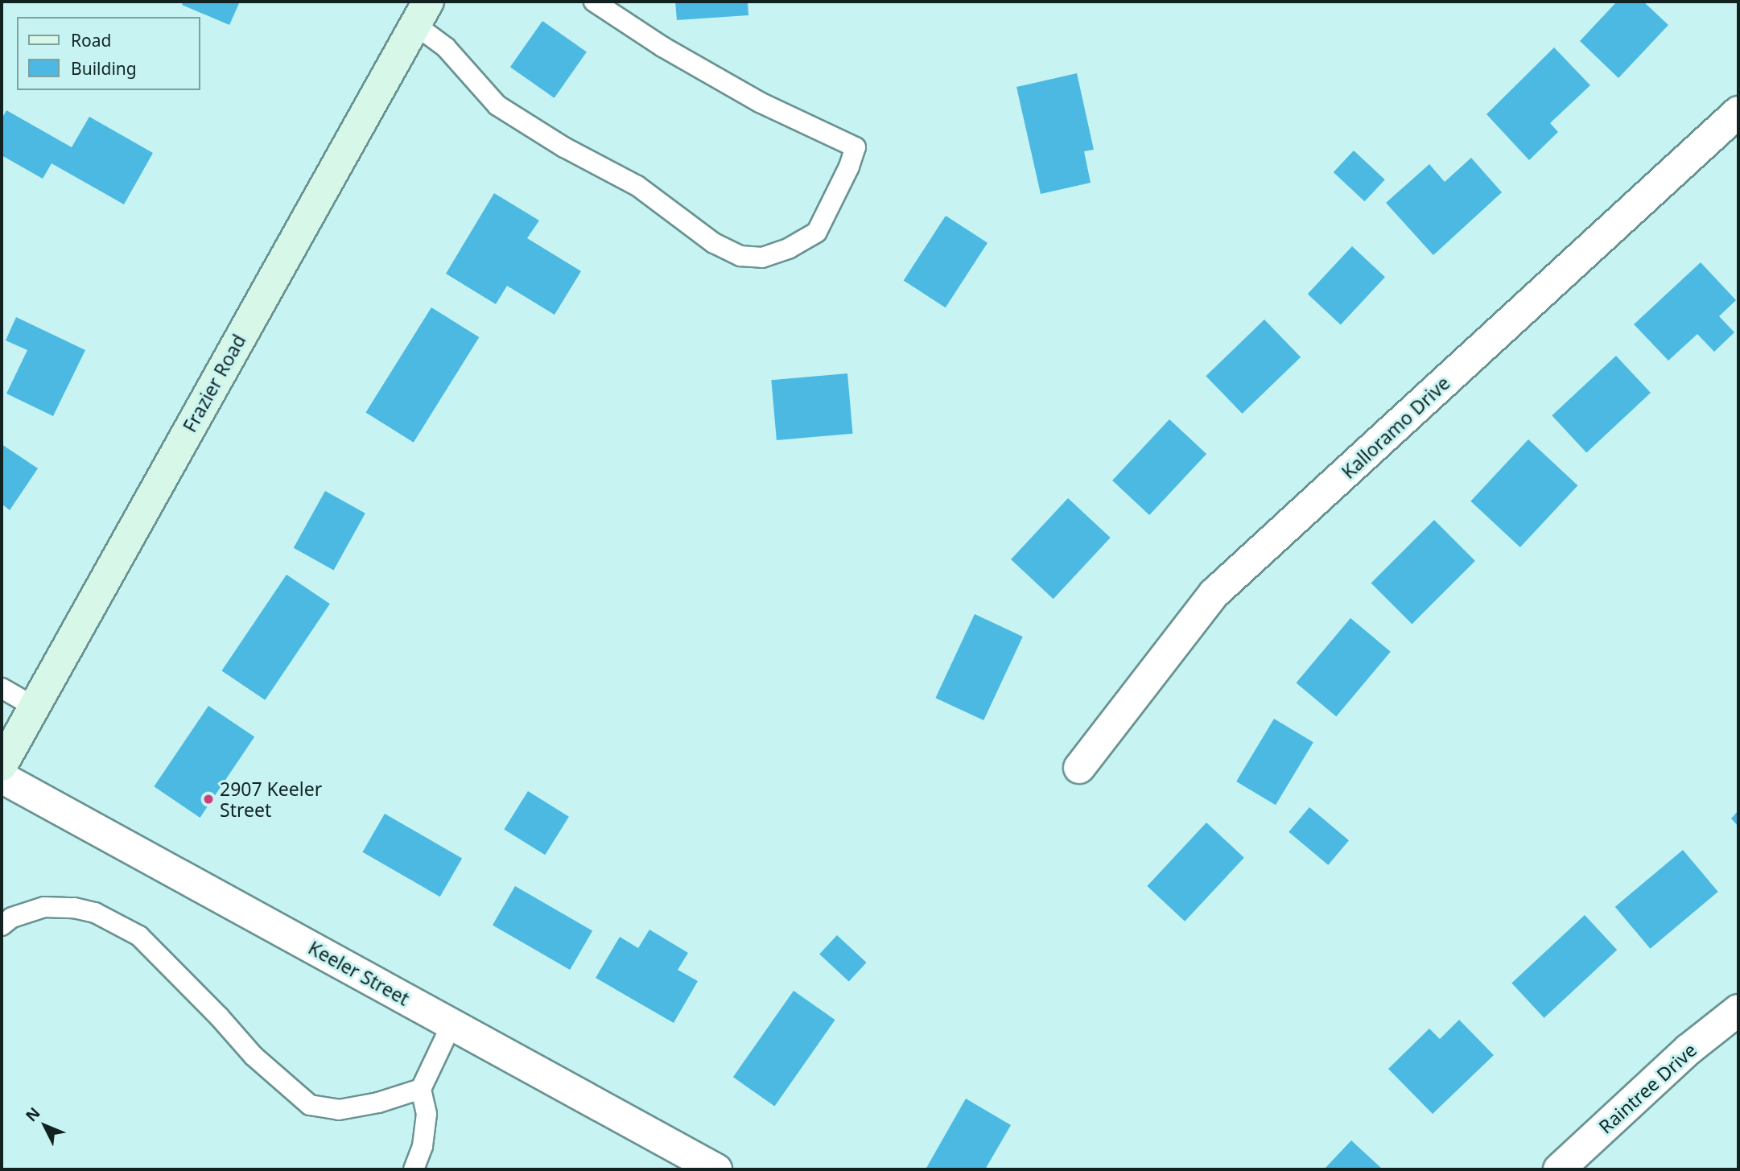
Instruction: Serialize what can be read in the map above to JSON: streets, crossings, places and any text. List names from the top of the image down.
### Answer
{
  "streets": {
    "street": [
      "Frazier Road",
      "Kalloramo Drive",
      "Keeler Street",
      "Raintree Drive"
    ]
  },
  "places": ["2907 Keeler Street"],
  "legend": ["Road", "Building"],
  "north": "top left"
}
